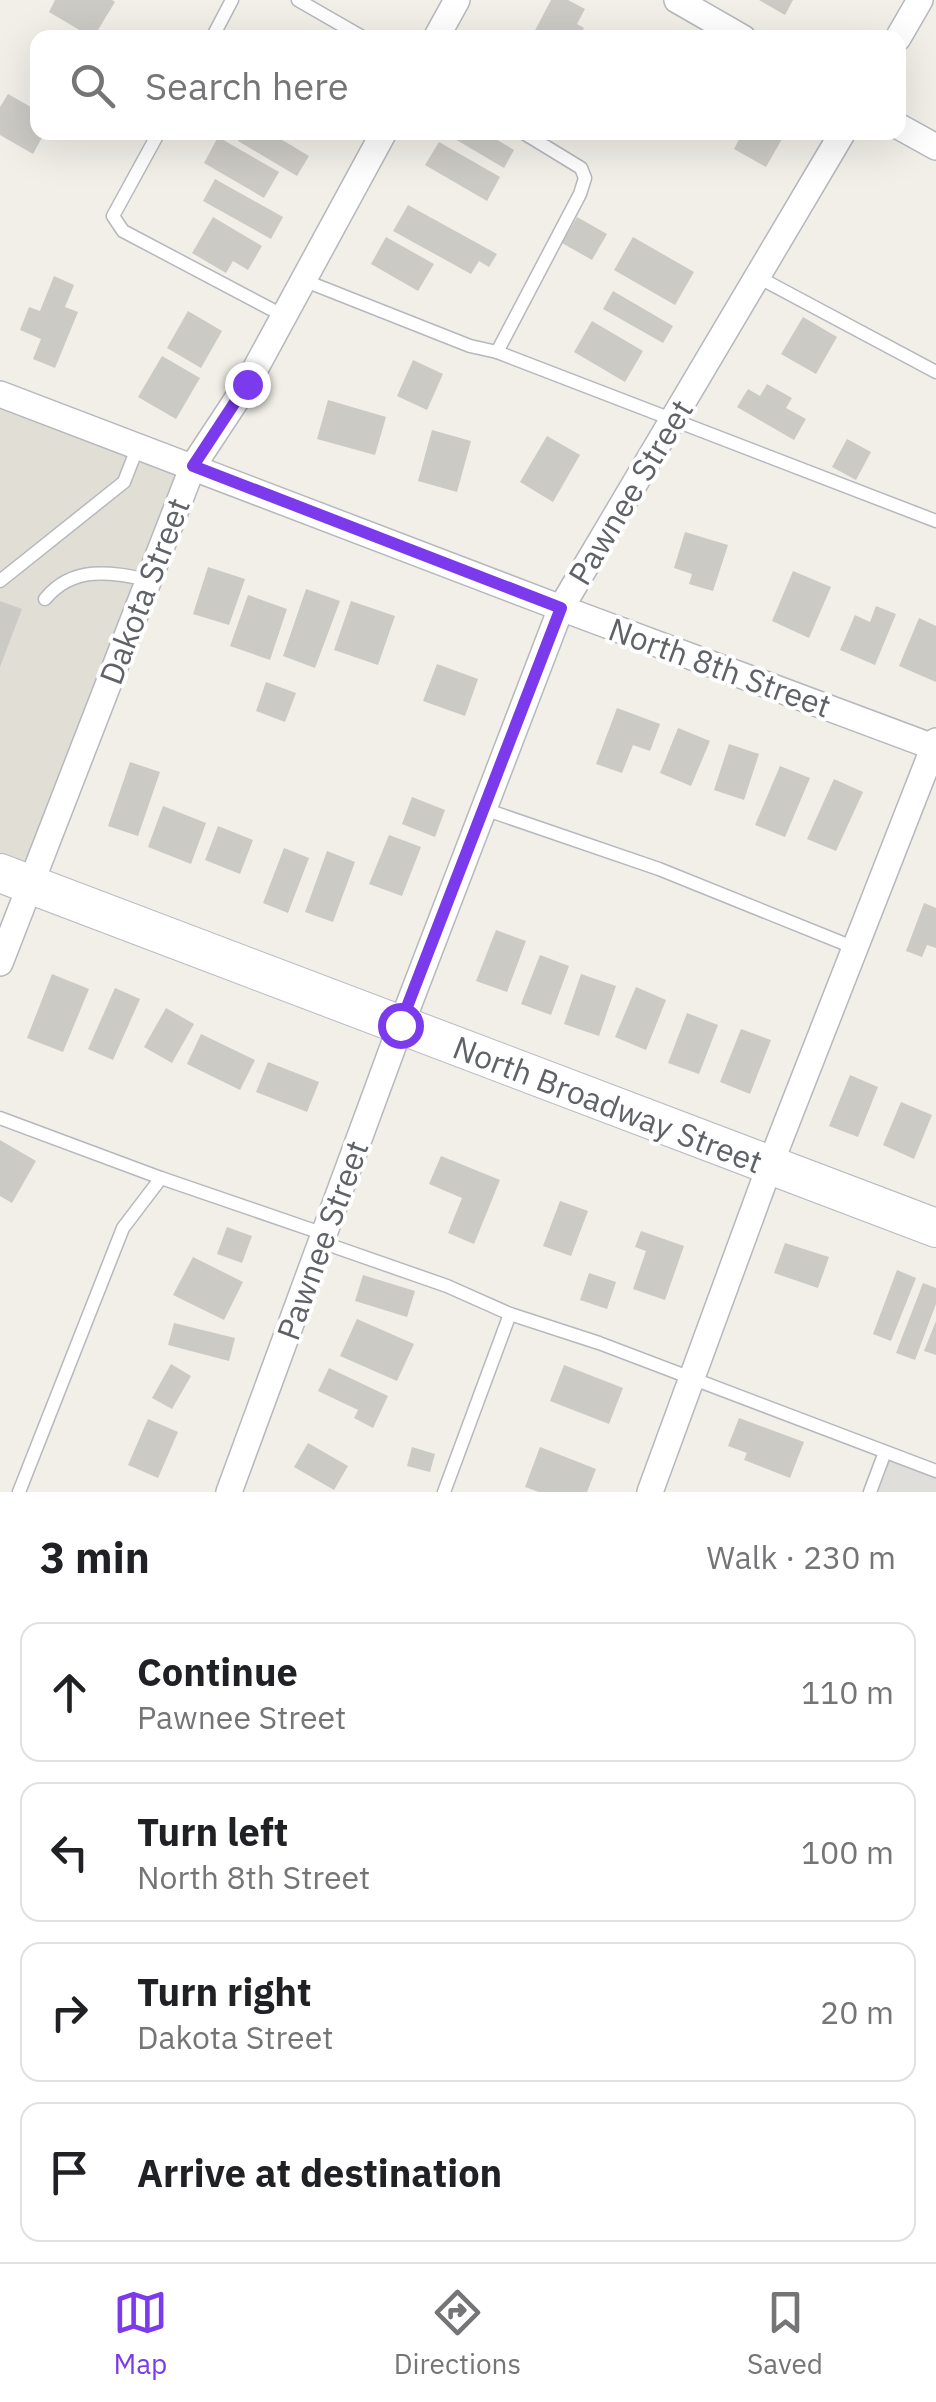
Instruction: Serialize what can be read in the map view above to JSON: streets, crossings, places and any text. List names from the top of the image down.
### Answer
{
  "streets": {
    "street": [
      "Pawnee Street",
      "Dakota Street",
      "North 8th Street",
      "North Broadway Street"
    ]
  },
  "crossings": [
    ["Pawnee Street", "North 8th Street"],
    ["Pawnee Street", "North Broadway Street"],
    ["Dakota Street", "North 8th Street"],
    ["Dakota Street", "North Broadway Street"]
  ],
  "page": {
    "search": "Search here",
    "heading": ["3 min", "Walk · 230 m"],
    "list": [
      ["Continue", "Pawnee Street", "110 m"],
      ["Turn left", "North 8th Street", "100 m"],
      ["Turn right", "Dakota Street", "20 m"],
      "Arrive at destination"
    ],
    "nav": ["Map", "Directions", "Saved"]
  }
}
